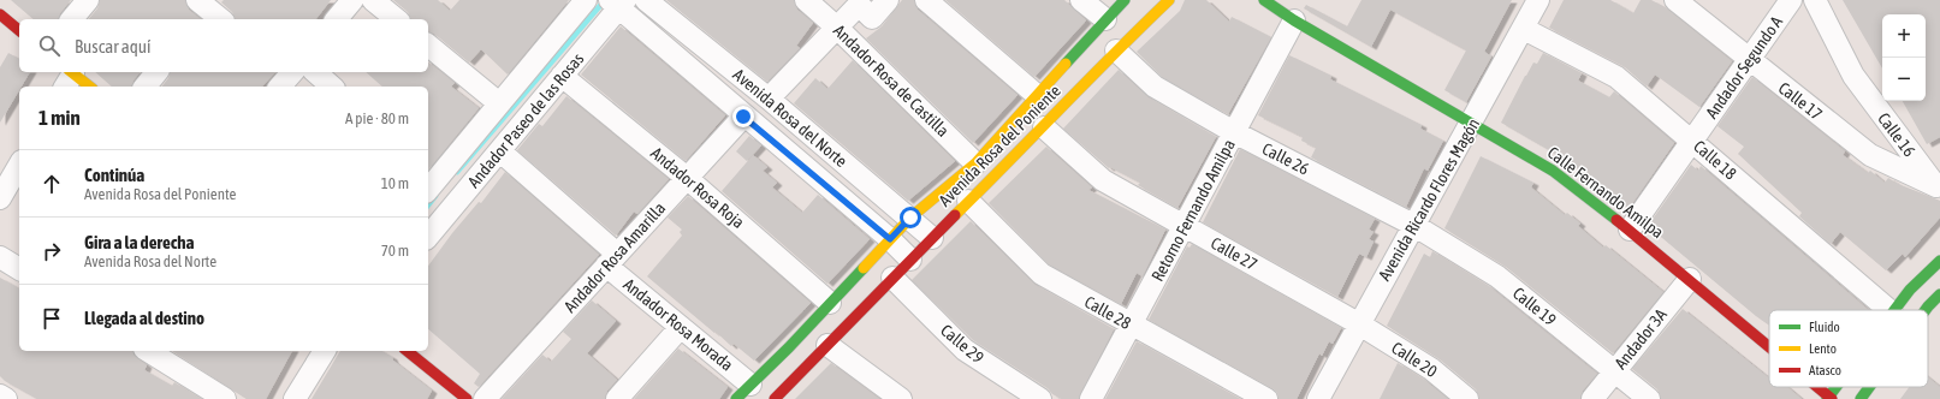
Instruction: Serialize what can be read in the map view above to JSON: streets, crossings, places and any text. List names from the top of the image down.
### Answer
{
  "streets": {
    "street": [
      "Andador Segundo A",
      "Andador Rosa de Castilla",
      "Calle 17",
      "Avenida Rosa del Norte",
      "Andador Paseo de las Rosas",
      "Calle 16",
      "Avenida Rosa del Poniente",
      "Calle 26",
      "Calle 18",
      "Andador Rosa Roja",
      "Calle Fernando Amilpa",
      "Avenida Ricardo Flores Magón",
      "Retorno Fernando Amilpa",
      "Calle 27",
      "Andador Rosa Amarilla",
      "Calle 19",
      "Calle 28",
      "Andador Rosa Morada",
      "Andador 3A",
      "Calle 29",
      "Calle 20"
    ]
  },
  "crossings": [
    ["Andador Segundo A", "Calle 17"],
    ["Andador Segundo A", "Calle 18"],
    ["Andador Segundo A", "Calle Fernando Amilpa"],
    ["Andador Rosa de Castilla", "Avenida Rosa del Poniente"],
    ["Calle 17", "Calle 16"],
    ["Avenida Rosa del Norte", "Andador Paseo de las Rosas"],
    ["Avenida Rosa del Norte", "Avenida Rosa del Poniente"],
    ["Avenida Rosa del Norte", "Andador Rosa Amarilla"],
    ["Andador Paseo de las Rosas", "Andador Rosa Roja"],
    ["Andador Paseo de las Rosas", "Andador Rosa Morada"],
    ["Avenida Rosa del Poniente", "Calle 26"],
    ["Avenida Rosa del Poniente", "Andador Rosa Roja"],
    ["Avenida Rosa del Poniente", "Calle 27"],
    ["Avenida Rosa del Poniente", "Calle 28"],
    ["Avenida Rosa del Poniente", "Andador Rosa Morada"],
    ["Avenida Rosa del Poniente", "Calle 29"],
    ["Calle 26", "Avenida Ricardo Flores Magón"],
    ["Calle 26", "Retorno Fernando Amilpa"],
    ["Calle 26", "Calle 19"],
    ["Calle 18", "Avenida Ricardo Flores Magón"],
    ["Andador Rosa Roja", "Andador Rosa Amarilla"],
    ["Calle Fernando Amilpa", "Avenida Ricardo Flores Magón"],
    ["Calle Fernando Amilpa", "Retorno Fernando Amilpa"],
    ["Calle Fernando Amilpa", "Andador 3A"],
    ["Avenida Ricardo Flores Magón", "Calle 27"],
    ["Avenida Ricardo Flores Magón", "Calle 19"],
    ["Avenida Ricardo Flores Magón", "Calle 20"],
    ["Retorno Fernando Amilpa", "Calle 27"],
    ["Retorno Fernando Amilpa", "Calle 28"],
    ["Calle 27", "Calle 20"],
    ["Andador Rosa Amarilla", "Andador Rosa Morada"],
    ["Calle 19", "Andador 3A"]
  ],
  "legend": ["Fluido", "Lento", "Atasco"],
  "page": {
    "map_buttons": ["+", "−"],
    "search": "Buscar aquí",
    "heading": ["1 min", "A pie · 80 m"],
    "list": [
      ["Continúa", "Avenida Rosa del Poniente", "10 m"],
      ["Gira a la derecha", "Avenida Rosa del Norte", "70 m"],
      "Llegada al destino"
    ]
  }
}
